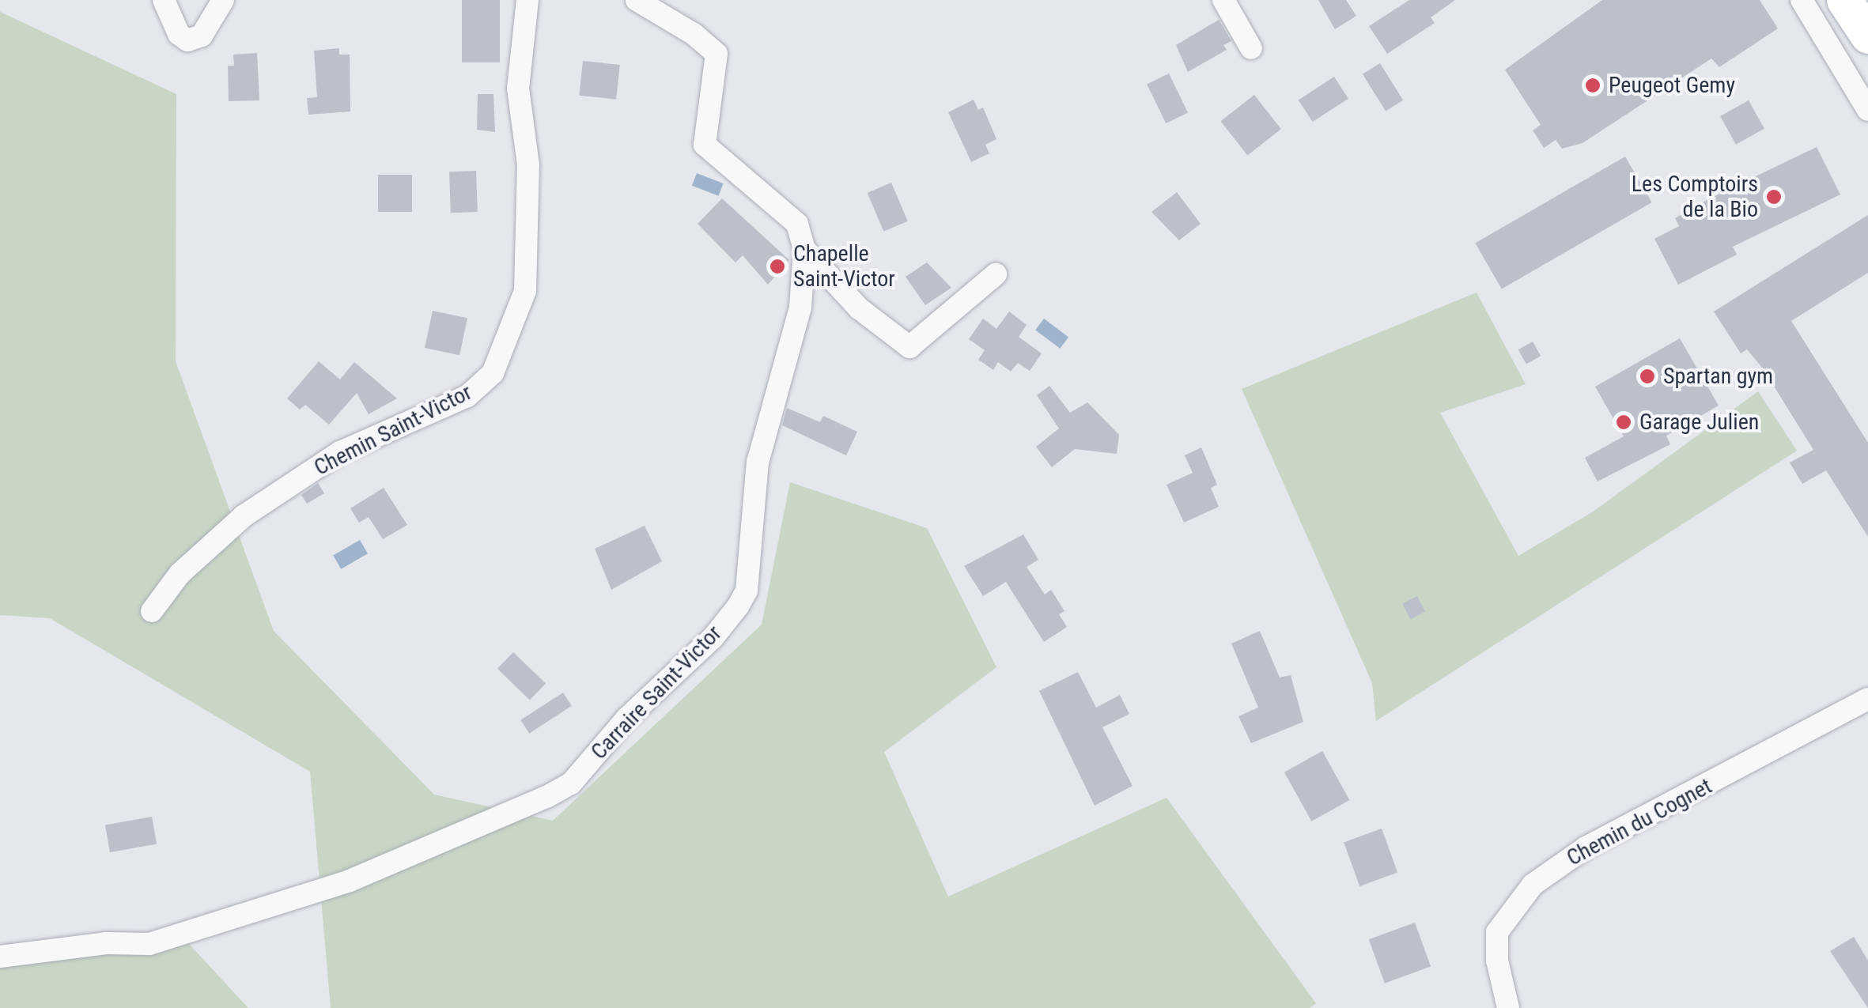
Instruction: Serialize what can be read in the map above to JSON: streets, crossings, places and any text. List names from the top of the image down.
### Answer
{
  "streets": {
    "street": ["Chemin Saint-Victor", "Carraire Saint-Victor", "Chemin du Cognet"]
  },
  "places": [
    "Peugeot Gemy",
    "Les Comptoirs de la Bio",
    "Chapelle Saint-Victor",
    "Spartan gym",
    "Garage Julien"
  ]
}
